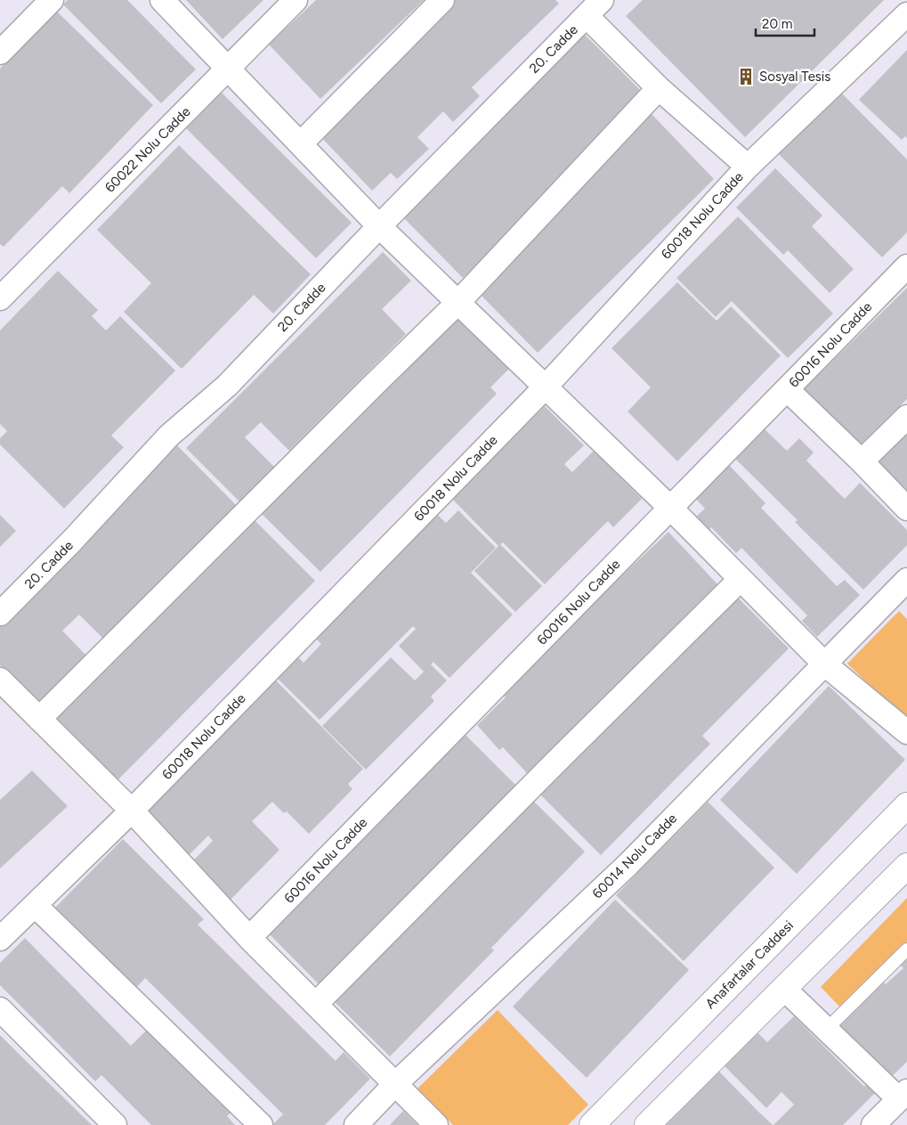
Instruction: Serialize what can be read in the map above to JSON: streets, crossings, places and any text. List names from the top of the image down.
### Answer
{
  "streets": {
    "main road": ["Anafartalar Caddesi"],
    "street": [
      "20. Cadde",
      "60022 Nolu Cadde",
      "60018 Nolu Cadde",
      "60016 Nolu Cadde",
      "60014 Nolu Cadde"
    ]
  },
  "places": {
    "building": ["Sosyal Tesis"]
  },
  "scale_bar": "20 m"
}
